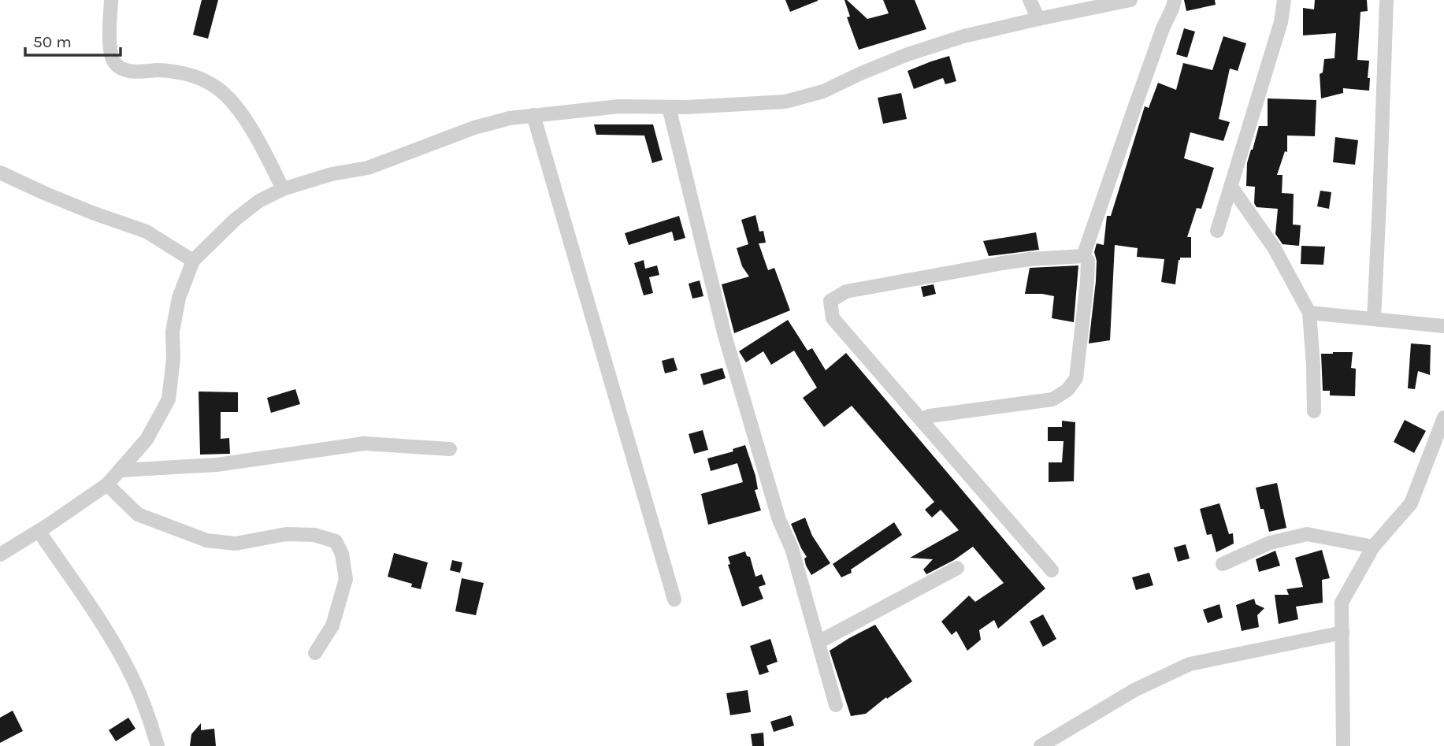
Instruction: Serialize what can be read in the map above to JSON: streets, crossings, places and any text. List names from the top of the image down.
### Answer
{
  "scale_bar": "50 m"
}
